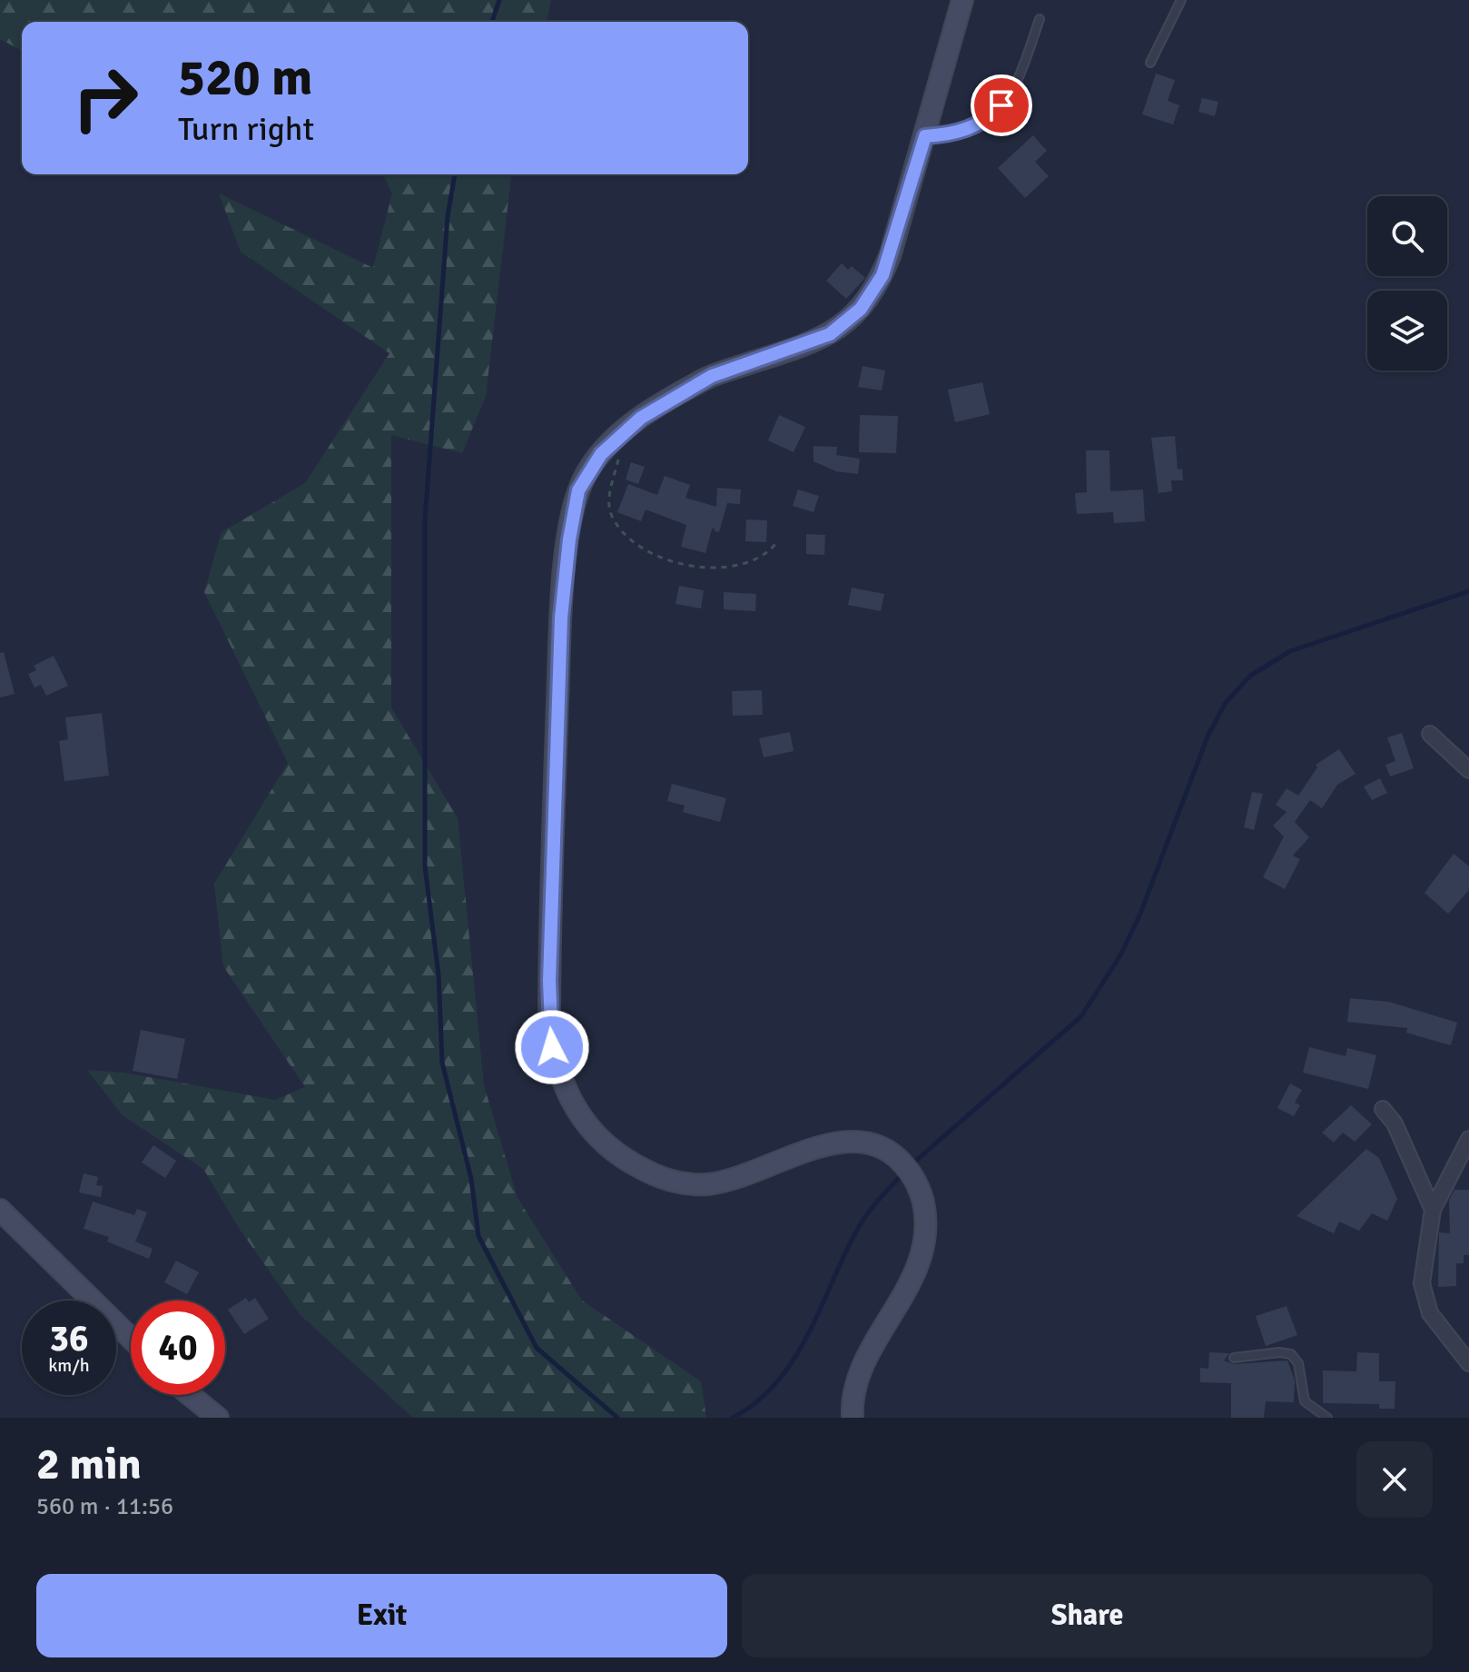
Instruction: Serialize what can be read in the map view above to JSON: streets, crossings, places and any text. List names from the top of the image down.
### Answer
{
  "page": {
    "turn": ["520 m", "Turn right"],
    "speed": "36 km/h",
    "limit": "40",
    "heading": ["2 min", "560 m · 11:56"],
    "buttons": ["Exit", "Share"]
  }
}
